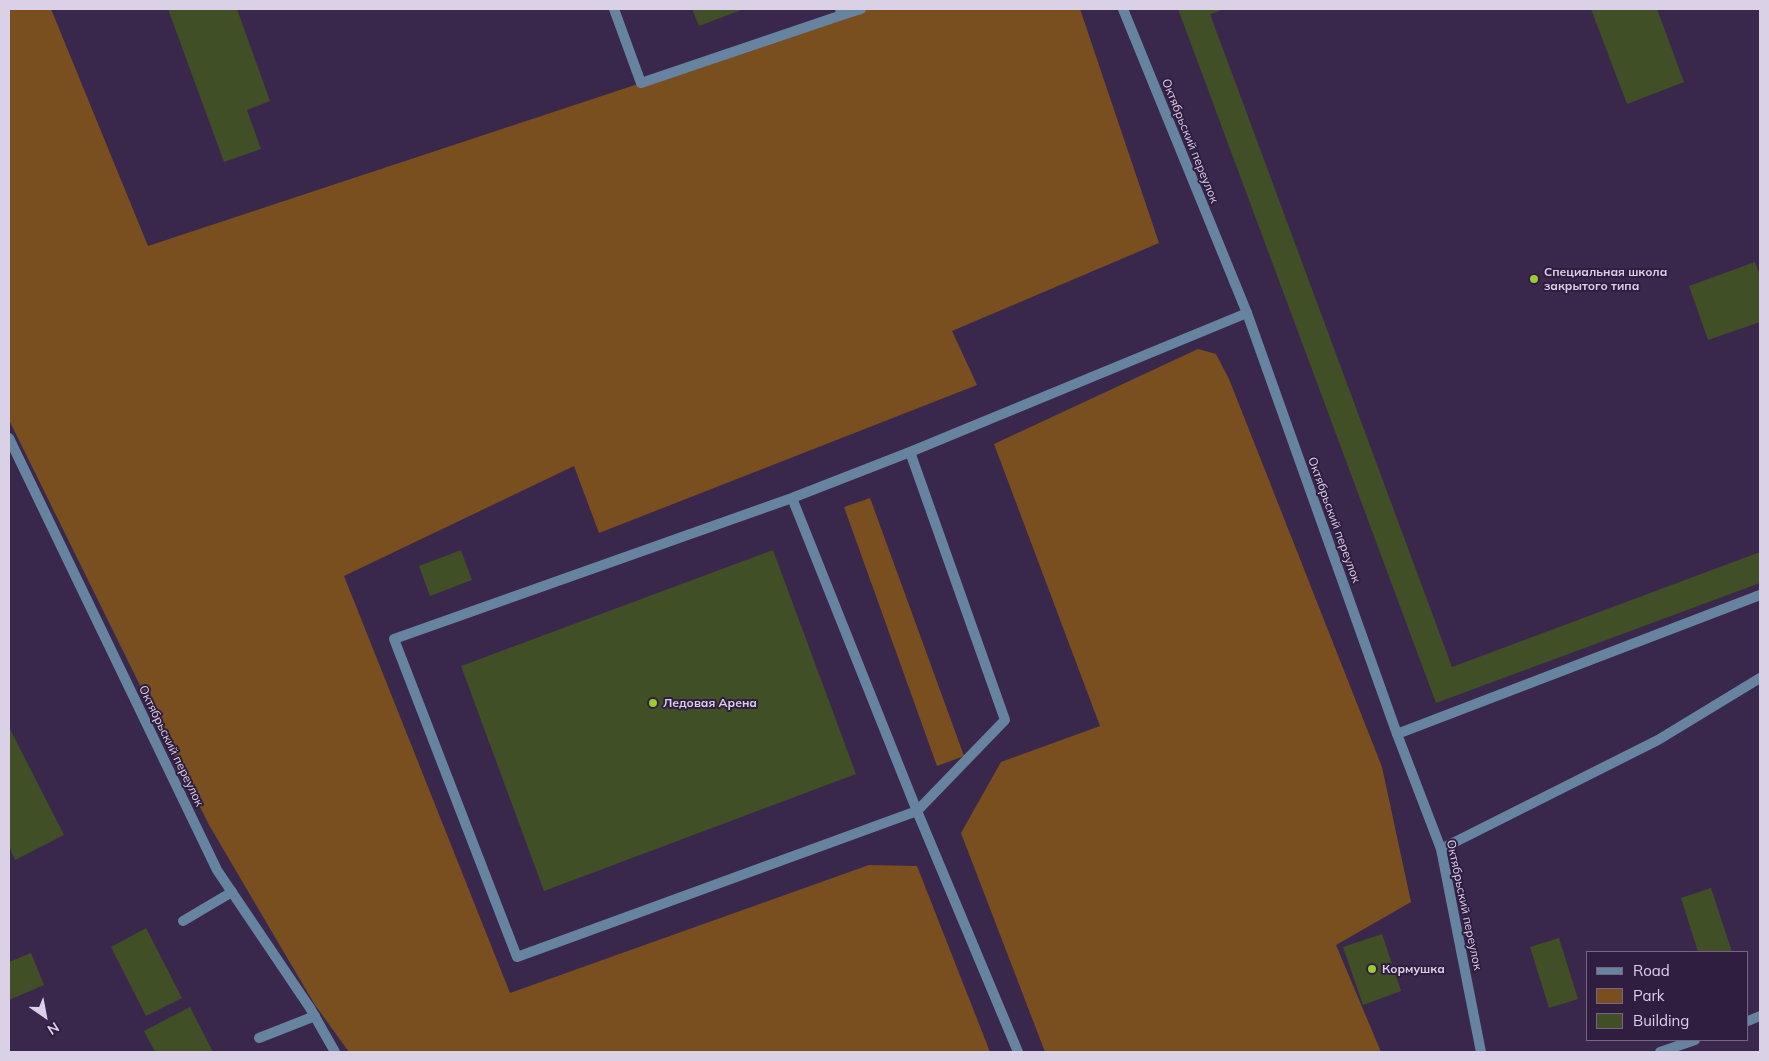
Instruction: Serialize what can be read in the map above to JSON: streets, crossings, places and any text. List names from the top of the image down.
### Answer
{
  "streets": {
    "street": ["Октябрьский переулок"]
  },
  "places": ["Специальная школа закрытого типа", "Ледовая Арена", "Кормушка"],
  "legend": ["Road", "Park", "Building"],
  "north": "bottom right"
}
